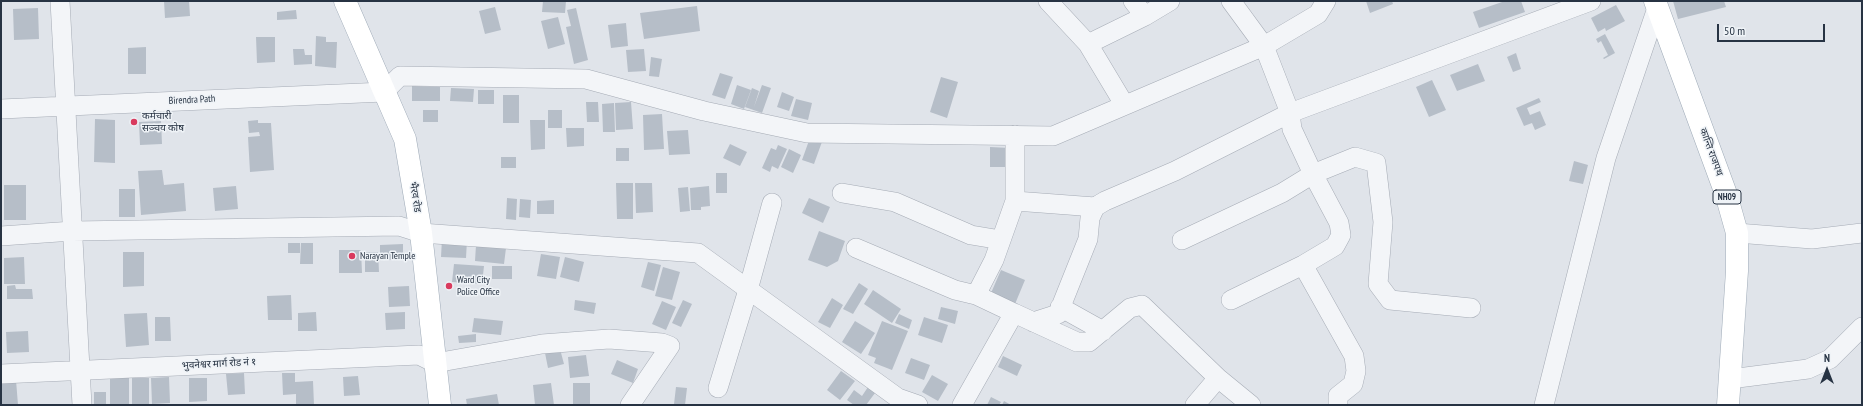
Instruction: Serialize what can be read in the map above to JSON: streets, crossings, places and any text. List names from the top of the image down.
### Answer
{
  "streets": {
    "main road": ["कान्ति राजपथ", "भैरव रोड", "NH09"],
    "street": ["Birendra Path", "भुवनेश्वर मार्ग रोड नं १"]
  },
  "crossings": [
    ["Birendra Path", "भैरव रोड"],
    ["भैरव रोड", "भुवनेश्वर मार्ग रोड नं १"]
  ],
  "places": ["कर्मचारी सञ्चय कोष", "Narayan Temple", "Ward City Police Office"],
  "scale_bar": "50 m",
  "north": "top"
}
